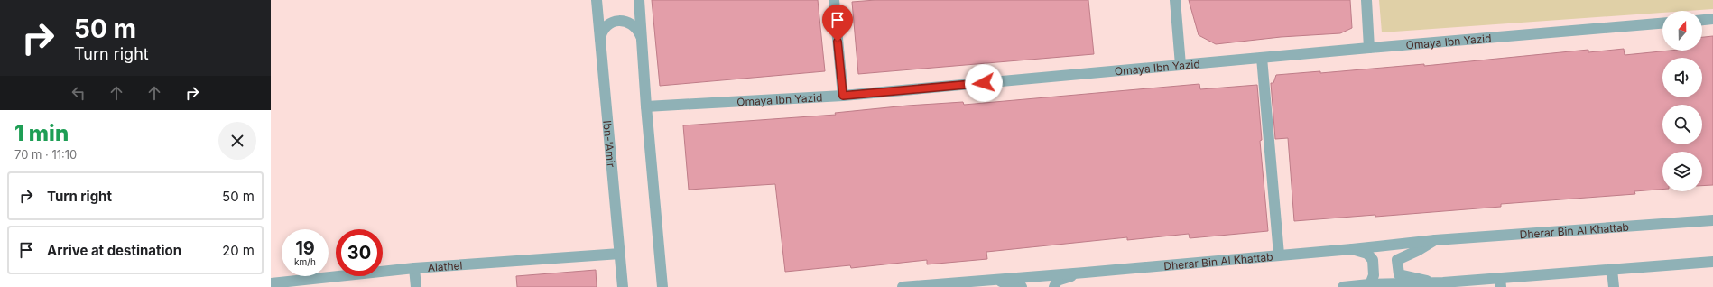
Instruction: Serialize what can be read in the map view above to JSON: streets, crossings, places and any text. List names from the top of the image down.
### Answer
{
  "streets": {
    "street": [
      "Omaya Ibn Yazid",
      "Ibn-'Amir",
      "Dherar Bin Al Khattab",
      "Alathel"
    ]
  },
  "crossings": [
    ["Ibn-'Amir", "Alathel"]
  ],
  "north": "top",
  "page": {
    "turn": ["50 m", "Turn right"],
    "heading": ["1 min", "70 m · 11:10"],
    "list": [
      {
        "name": "Turn right",
        "value": "50 m"
      },
      {
        "name": "Arrive at destination",
        "value": "20 m"
      }
    ],
    "speed": "19 km/h",
    "limit": "30"
  }
}
